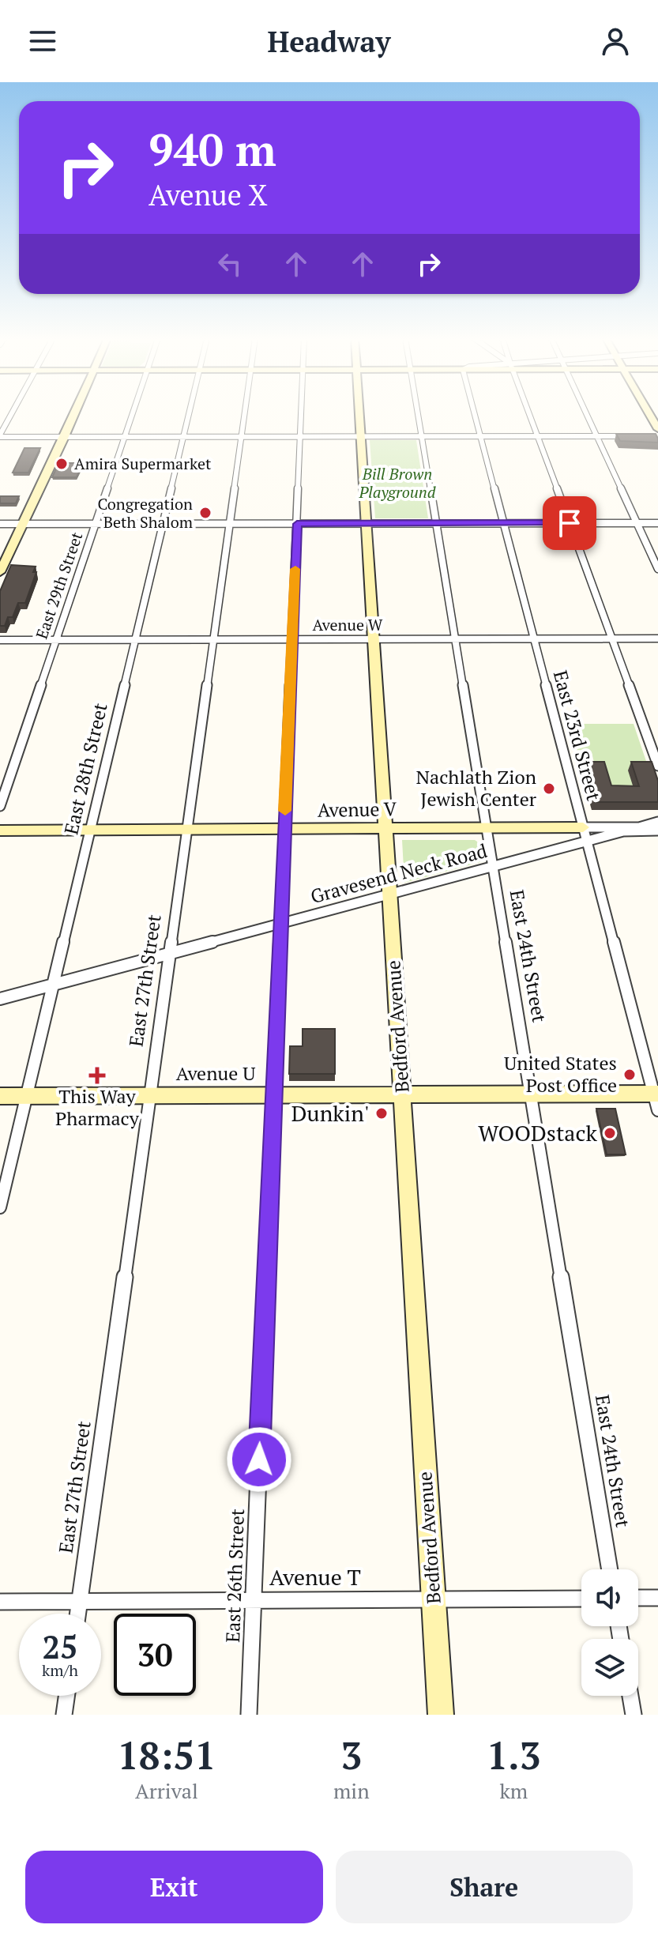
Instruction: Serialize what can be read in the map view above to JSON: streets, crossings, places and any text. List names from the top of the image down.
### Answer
{
  "streets": {
    "main road": ["Avenue V", "Bedford Avenue", "Avenue U"],
    "street": [
      "East 29th Street",
      "Avenue W",
      "East 23rd Street",
      "East 28th Street",
      "Gravesend Neck Road",
      "East 24th Street",
      "East 27th Street",
      "East 26th Street",
      "Avenue T"
    ]
  },
  "crossings": [
    ["East 29th Street", "Avenue W"],
    ["Avenue W", "East 23rd Street"],
    ["Avenue W", "East 28th Street"],
    ["Avenue W", "East 24th Street"],
    ["Avenue W", "East 27th Street"],
    ["Avenue W", "Bedford Avenue"],
    ["Avenue W", "East 26th Street"],
    ["East 23rd Street", "Avenue V"],
    ["East 23rd Street", "Gravesend Neck Road"],
    ["East 23rd Street", "Avenue U"],
    ["East 28th Street", "Avenue V"],
    ["East 28th Street", "Gravesend Neck Road"],
    ["East 28th Street", "Avenue U"],
    ["Avenue V", "East 24th Street"],
    ["Avenue V", "East 27th Street"],
    ["Avenue V", "Bedford Avenue"],
    ["Avenue V", "East 26th Street"],
    ["Gravesend Neck Road", "East 24th Street"],
    ["Gravesend Neck Road", "East 27th Street"],
    ["Gravesend Neck Road", "Bedford Avenue"],
    ["Gravesend Neck Road", "East 26th Street"],
    ["East 24th Street", "Avenue U"],
    ["East 27th Street", "Avenue U"],
    ["East 27th Street", "Avenue T"],
    ["Bedford Avenue", "Avenue U"],
    ["Bedford Avenue", "Avenue T"],
    ["Avenue U", "East 26th Street"],
    ["East 26th Street", "Avenue T"]
  ],
  "parks": ["Bill Brown Playground"],
  "places": {
    "other": [
      "Amira Supermarket",
      "Congregation Beth Shalom",
      "Nachlath Zion Jewish Center",
      "United States Post Office",
      "Dunkin'",
      "WOODstack"
    ],
    "health": ["This Way Pharmacy"]
  },
  "page": {
    "header": "Headway",
    "turn": ["940 m", "Avenue X"],
    "speed": "25 km/h",
    "limit": "30",
    "eta": [
      "18:51",
      "Arrival",
      "3",
      "min",
      "1.3",
      "km"
    ],
    "buttons": ["Exit", "Share"]
  }
}
